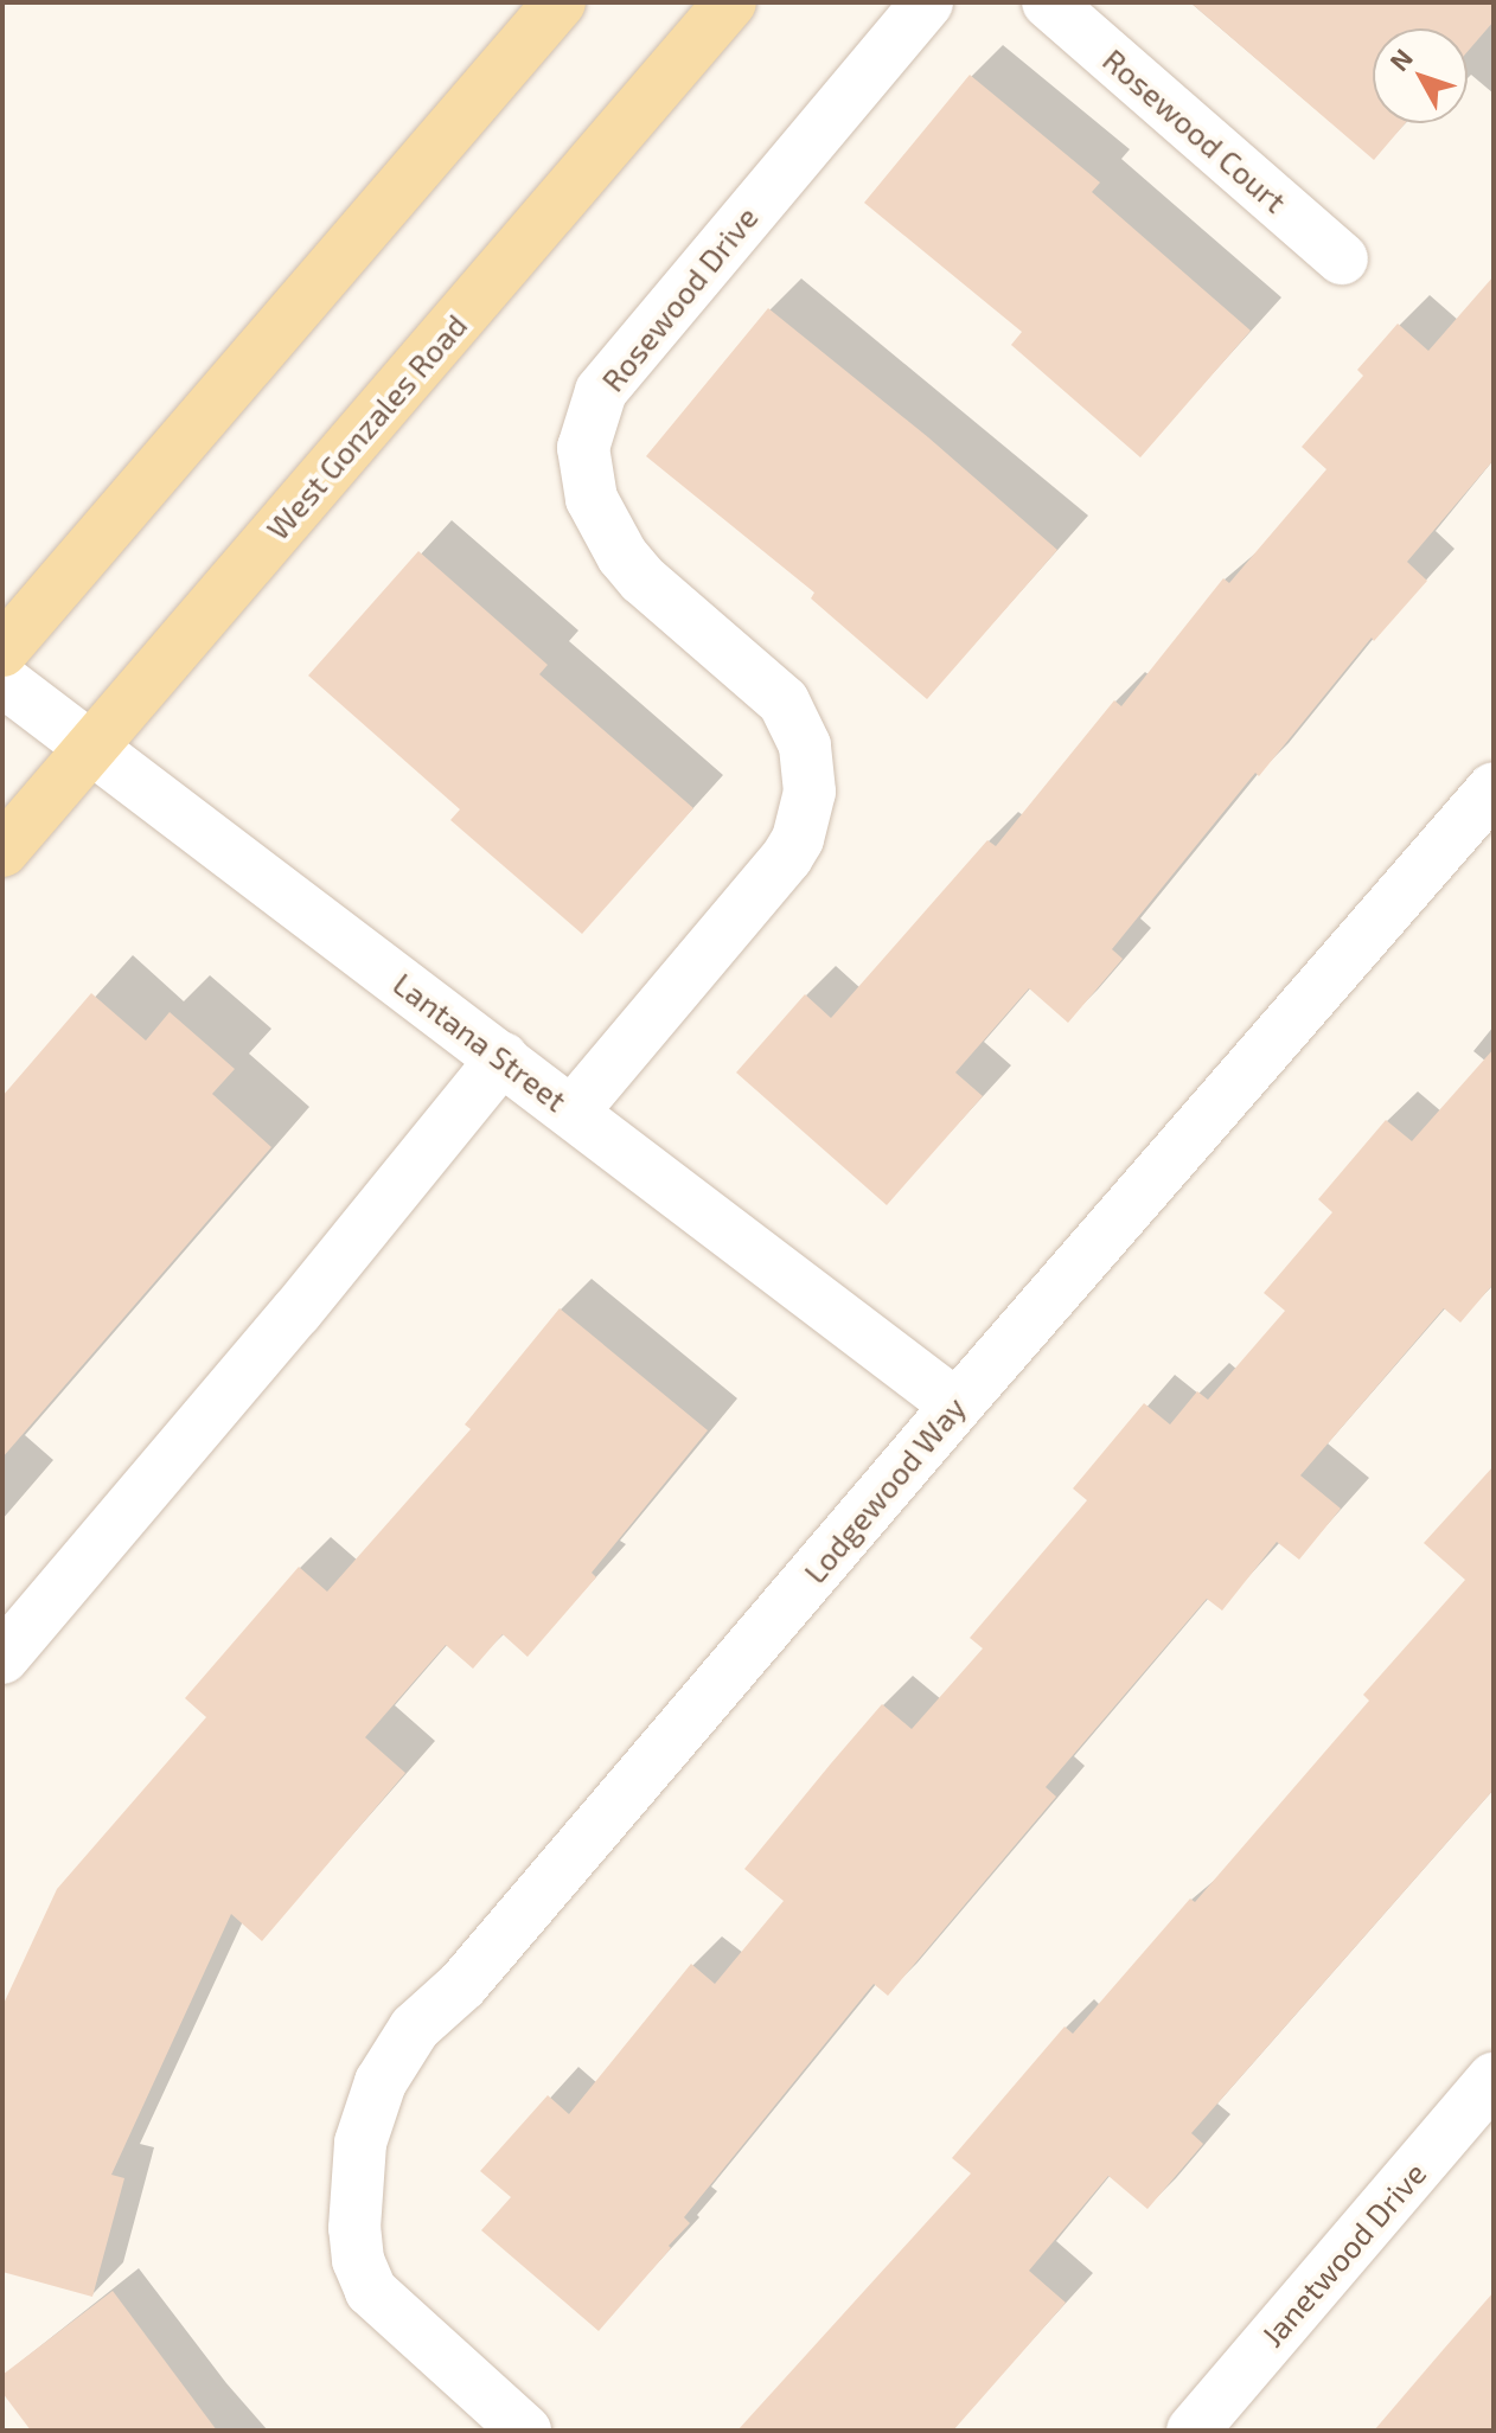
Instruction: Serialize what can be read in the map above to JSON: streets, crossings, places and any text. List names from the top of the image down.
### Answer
{
  "streets": {
    "main road": ["West Gonzales Road"],
    "street": [
      "Rosewood Court",
      "Rosewood Drive",
      "Lantana Street",
      "Lodgewood Way",
      "Janetwood Drive"
    ]
  },
  "crossings": [
    ["Rosewood Drive", "Lantana Street"],
    ["West Gonzales Road", "Lantana Street"],
    ["Lantana Street", "Lodgewood Way"]
  ],
  "north": "top left"
}
